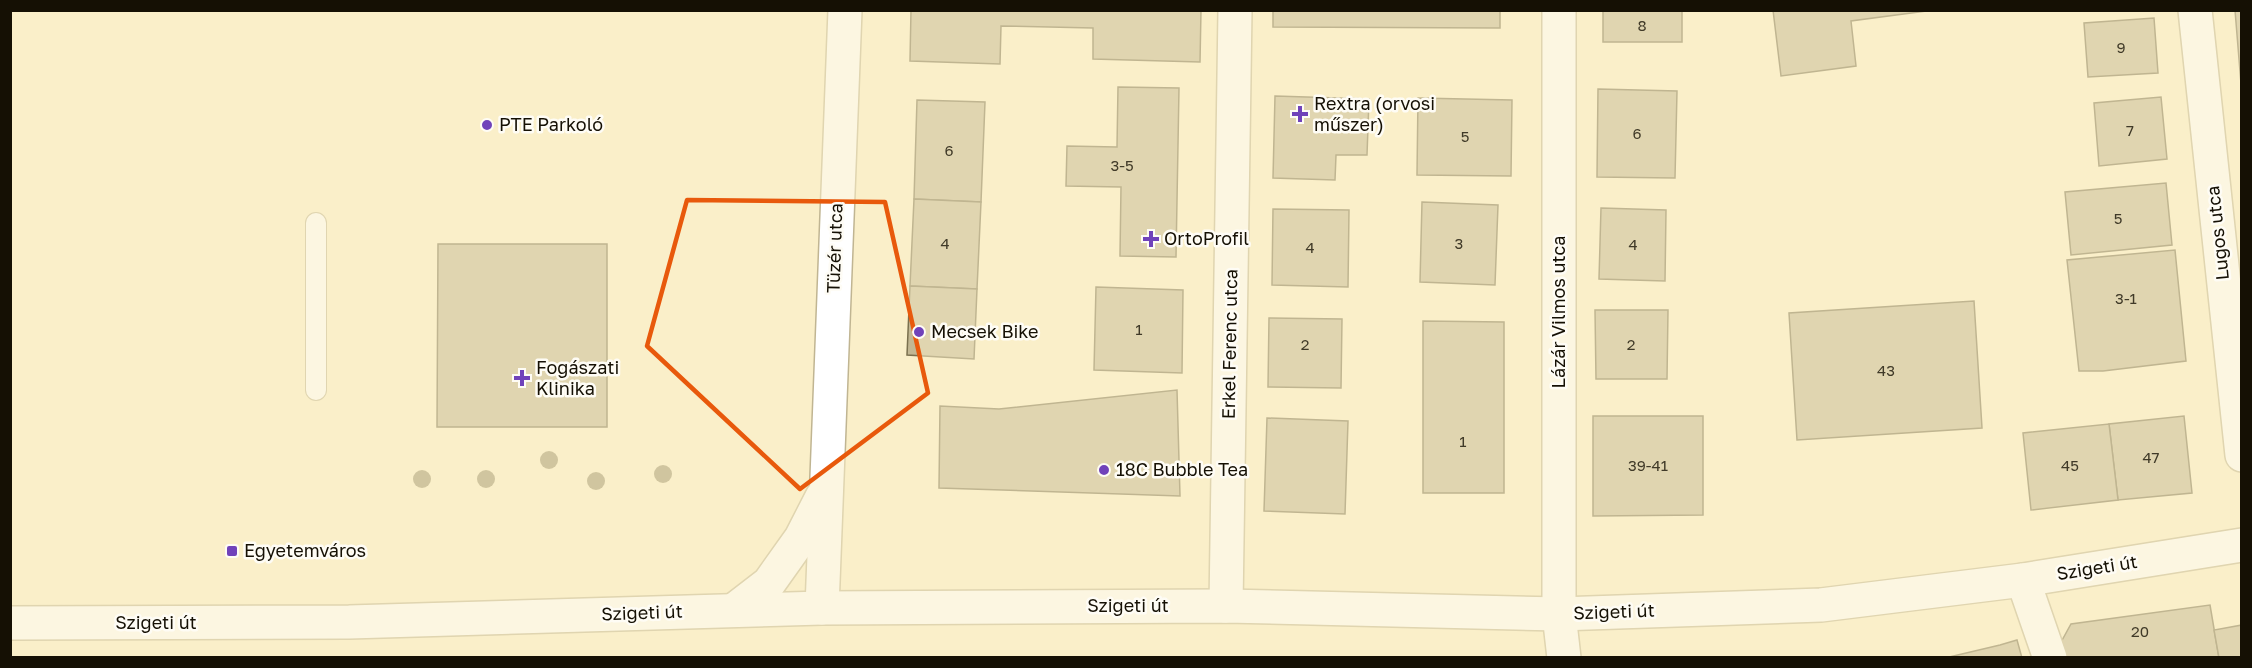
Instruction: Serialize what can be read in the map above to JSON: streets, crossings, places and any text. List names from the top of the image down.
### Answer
{
  "streets": {
    "street": [
      "Lugos utca",
      "Tüzér utca",
      "Lázár Vilmos utca",
      "Erkel Ferenc utca",
      "Szigeti út"
    ]
  },
  "crossings": [
    ["Tüzér utca", "Szigeti út"],
    ["Lázár Vilmos utca", "Szigeti út"],
    ["Erkel Ferenc utca", "Szigeti út"]
  ],
  "places": {
    "health": ["Rextra (orvosi műszer)", "OrtoProfil", "Fogászati Klinika"],
    "other": ["PTE Parkoló", "Mecsek Bike", "18C Bubble Tea"],
    "transit": ["Egyetemváros"]
  },
  "house_numbers": [
    "8",
    "9",
    "7",
    "6",
    "5",
    "6",
    "3-5",
    "5",
    "4",
    "3",
    "4",
    "4",
    "3-1",
    "1",
    "2",
    "2",
    "43",
    "1",
    "47",
    "39-41",
    "45",
    "20"
  ]
}
